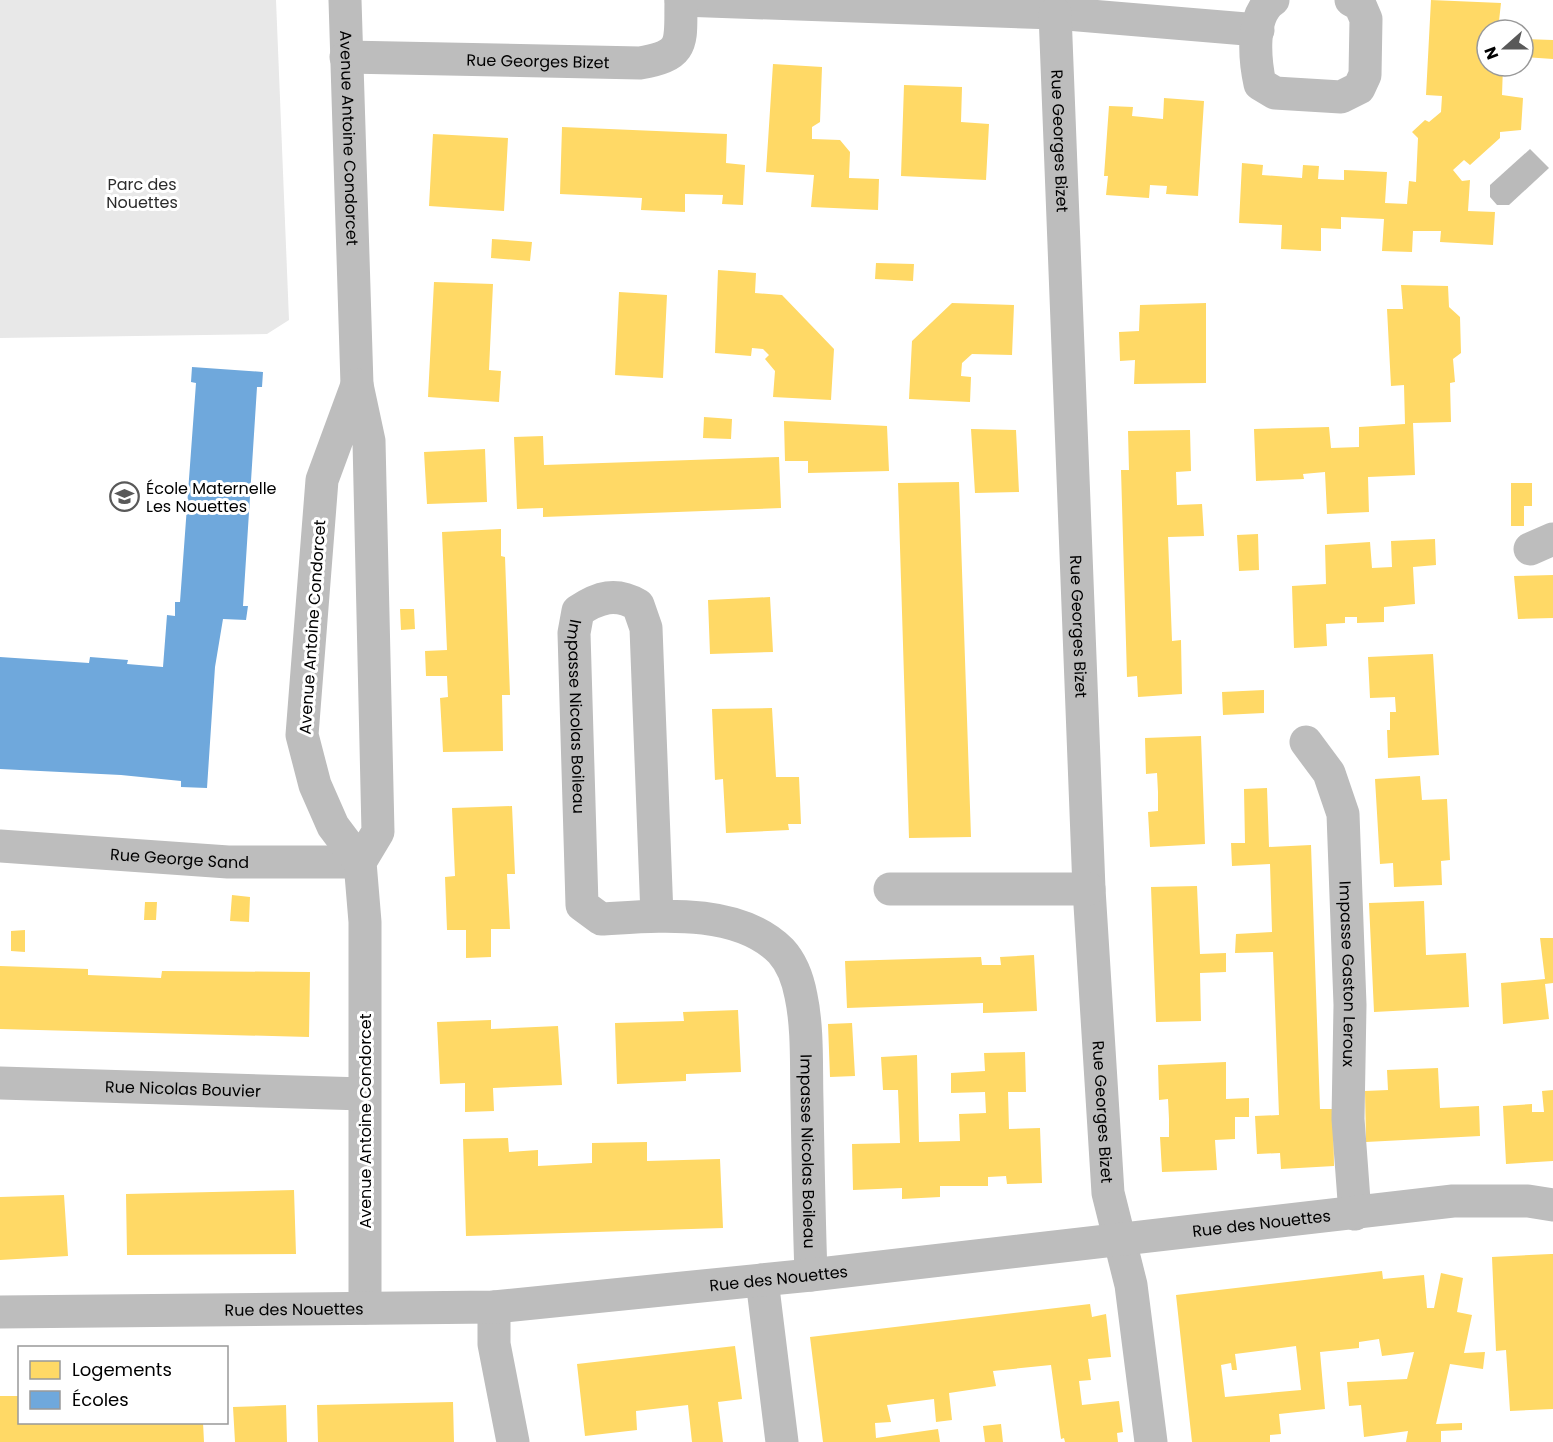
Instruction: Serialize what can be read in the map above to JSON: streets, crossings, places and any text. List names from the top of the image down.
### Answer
{
  "streets": {
    "street": [
      "Rue Georges Bizet",
      "Avenue Antoine Condorcet",
      "Impasse Nicolas Boileau",
      "Rue George Sand",
      "Impasse Gaston Leroux",
      "Rue Nicolas Bouvier",
      "Rue des Nouettes"
    ]
  },
  "crossings": [
    ["Rue Georges Bizet", "Avenue Antoine Condorcet"],
    ["Rue Georges Bizet", "Rue des Nouettes"],
    ["Avenue Antoine Condorcet", "Rue George Sand"],
    ["Avenue Antoine Condorcet", "Rue Nicolas Bouvier"],
    ["Avenue Antoine Condorcet", "Rue des Nouettes"],
    ["Impasse Nicolas Boileau", "Rue des Nouettes"],
    ["Impasse Gaston Leroux", "Rue des Nouettes"]
  ],
  "parks": ["Parc des Nouettes"],
  "places": {
    "school or university": ["École Maternelle Les Nouettes"]
  },
  "legend": ["Logements", "Écoles"],
  "north": "left"
}
